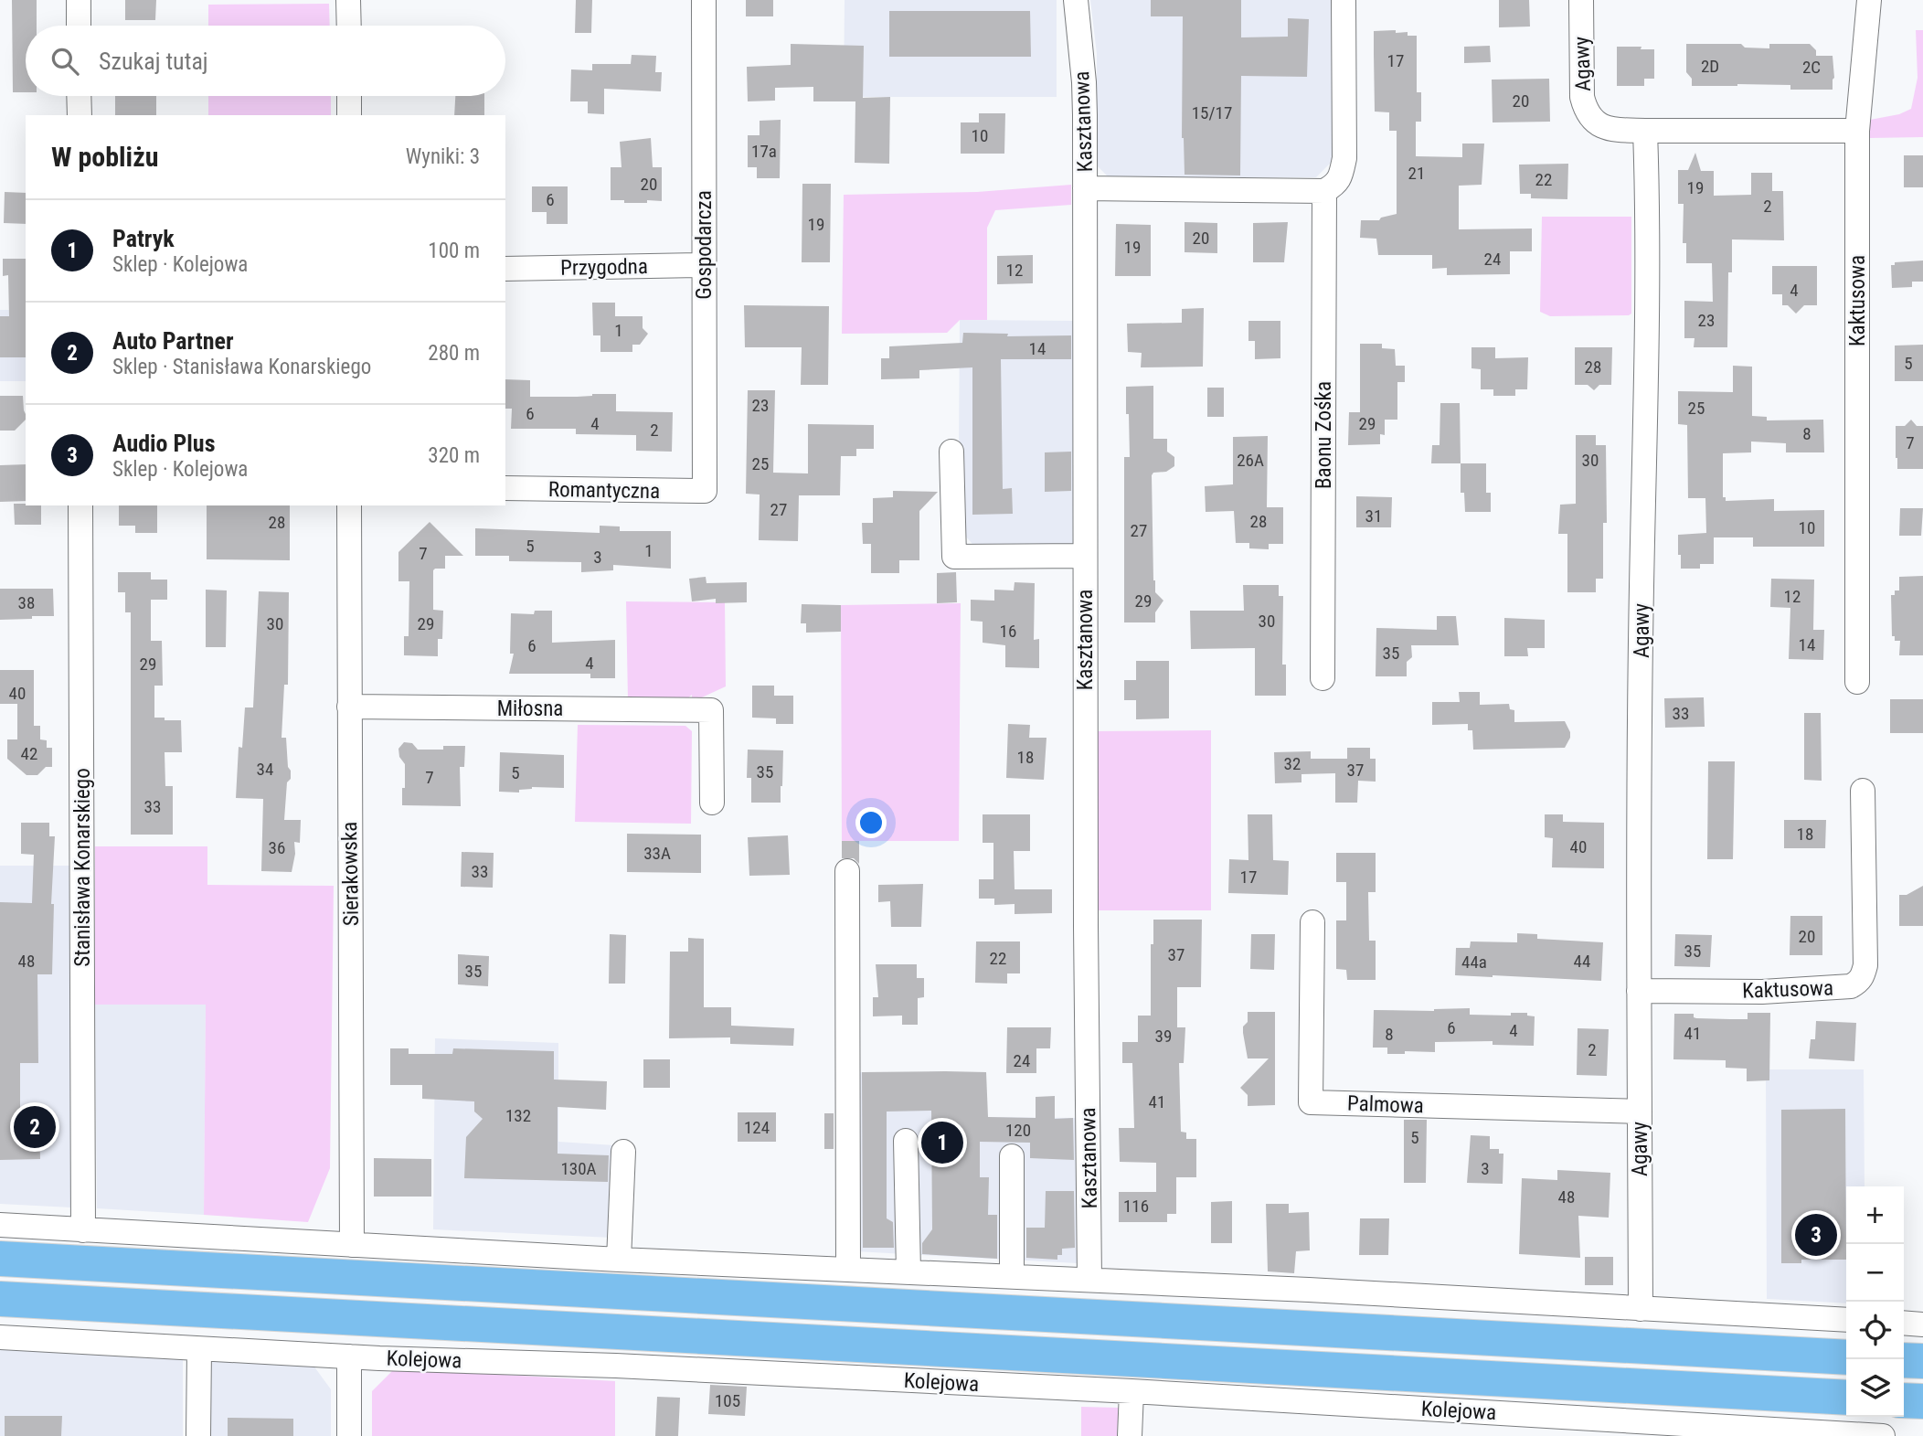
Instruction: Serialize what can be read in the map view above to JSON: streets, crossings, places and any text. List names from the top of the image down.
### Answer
{
  "streets": {
    "highway": ["Kolejowa"],
    "street": [
      "Agawy",
      "Kasztanowa",
      "Gospodarcza",
      "Przygodna",
      "Kaktusowa",
      "Baonu Zośka",
      "Romantyczna",
      "Miłosna",
      "Stanisława Konarskiego",
      "Sierakowska",
      "Palmowa"
    ]
  },
  "crossings": [
    ["Agawy", "Kaktusowa"],
    ["Agawy", "Palmowa"],
    ["Gospodarcza", "Przygodna"],
    ["Gospodarcza", "Romantyczna"],
    ["Miłosna", "Sierakowska"]
  ],
  "house_numbers": [
    "17",
    "2D",
    "2C",
    "20",
    "15/17",
    "10",
    "17a",
    "21",
    "22",
    "20",
    "19",
    "6",
    "2",
    "19",
    "20",
    "19",
    "24",
    "12",
    "4",
    "23",
    "1",
    "14",
    "5",
    "28",
    "23",
    "25",
    "6",
    "4",
    "29",
    "2",
    "8",
    "7",
    "26A",
    "30",
    "25",
    "27",
    "31",
    "28",
    "28",
    "10",
    "27",
    "5",
    "1",
    "7",
    "3",
    "12",
    "29",
    "38",
    "30",
    "30",
    "29",
    "16",
    "14",
    "6",
    "35",
    "4",
    "29",
    "40",
    "33",
    "42",
    "18",
    "32",
    "34",
    "37",
    "35",
    "5",
    "7",
    "33",
    "18",
    "40",
    "36",
    "33A",
    "33",
    "17",
    "20",
    "35",
    "37",
    "22",
    "48",
    "44",
    "44a",
    "35",
    "6",
    "4",
    "41",
    "8",
    "39",
    "2",
    "24",
    "41",
    "132",
    "124",
    "120",
    "5",
    "130A",
    "3",
    "48",
    "116",
    "105"
  ],
  "page": {
    "search": "Szukaj tutaj",
    "heading": ["W pobliżu", "Wyniki: 3"],
    "list": [
      {
        "mark": "1",
        "name": "Patryk",
        "note": "Sklep · Kolejowa",
        "value": "100 m"
      },
      {
        "mark": "2",
        "name": "Auto Partner",
        "note": "Sklep · Stanisława Konarskiego",
        "value": "280 m"
      },
      {
        "mark": "3",
        "name": "Audio Plus",
        "note": "Sklep · Kolejowa",
        "value": "320 m"
      }
    ],
    "pins": ["2", "1", "3"],
    "map_buttons": ["+", "−"]
  }
}
